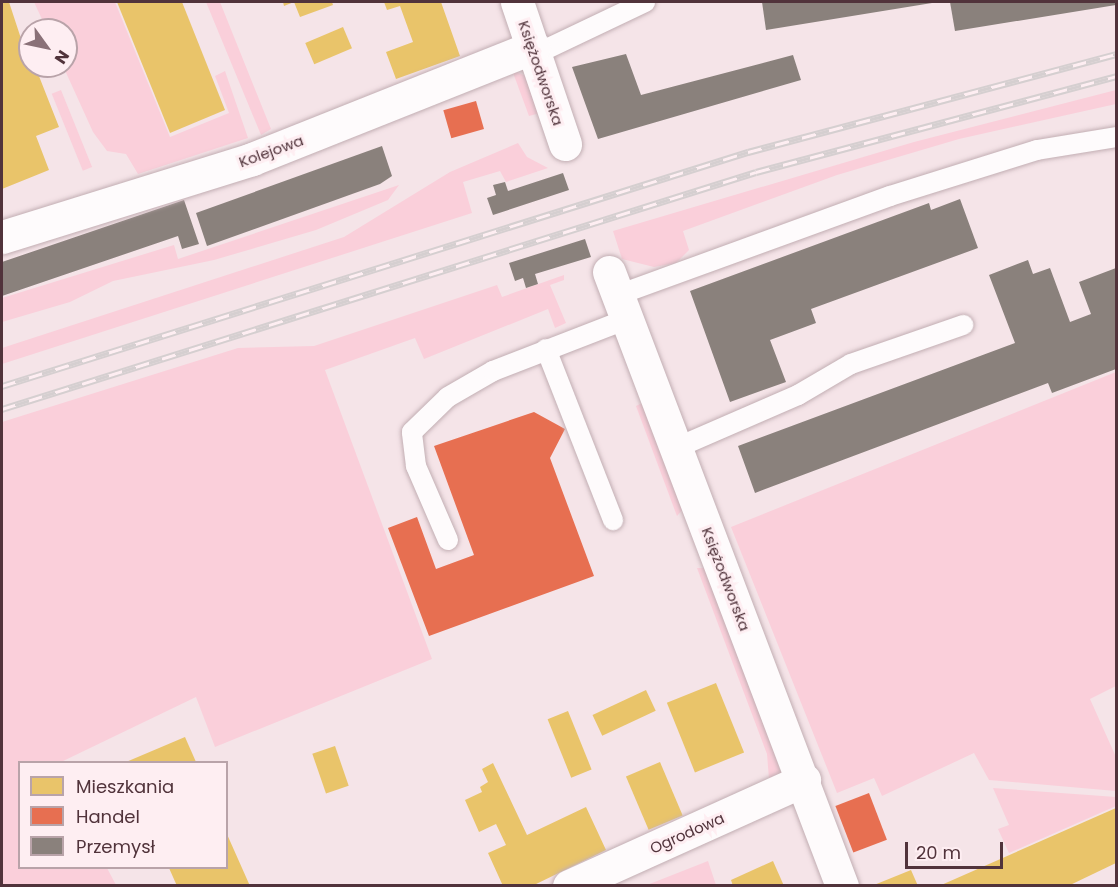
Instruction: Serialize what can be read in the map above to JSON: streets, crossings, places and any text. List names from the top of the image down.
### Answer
{
  "streets": {
    "street": ["Księżodworska", "Kolejowa", "Ogrodowa"]
  },
  "crossings": [
    ["Księżodworska", "Kolejowa"],
    ["Księżodworska", "Ogrodowa"]
  ],
  "legend": ["Mieszkania", "Handel", "Przemysł"],
  "scale_bar": "20 m",
  "north": "bottom right"
}
